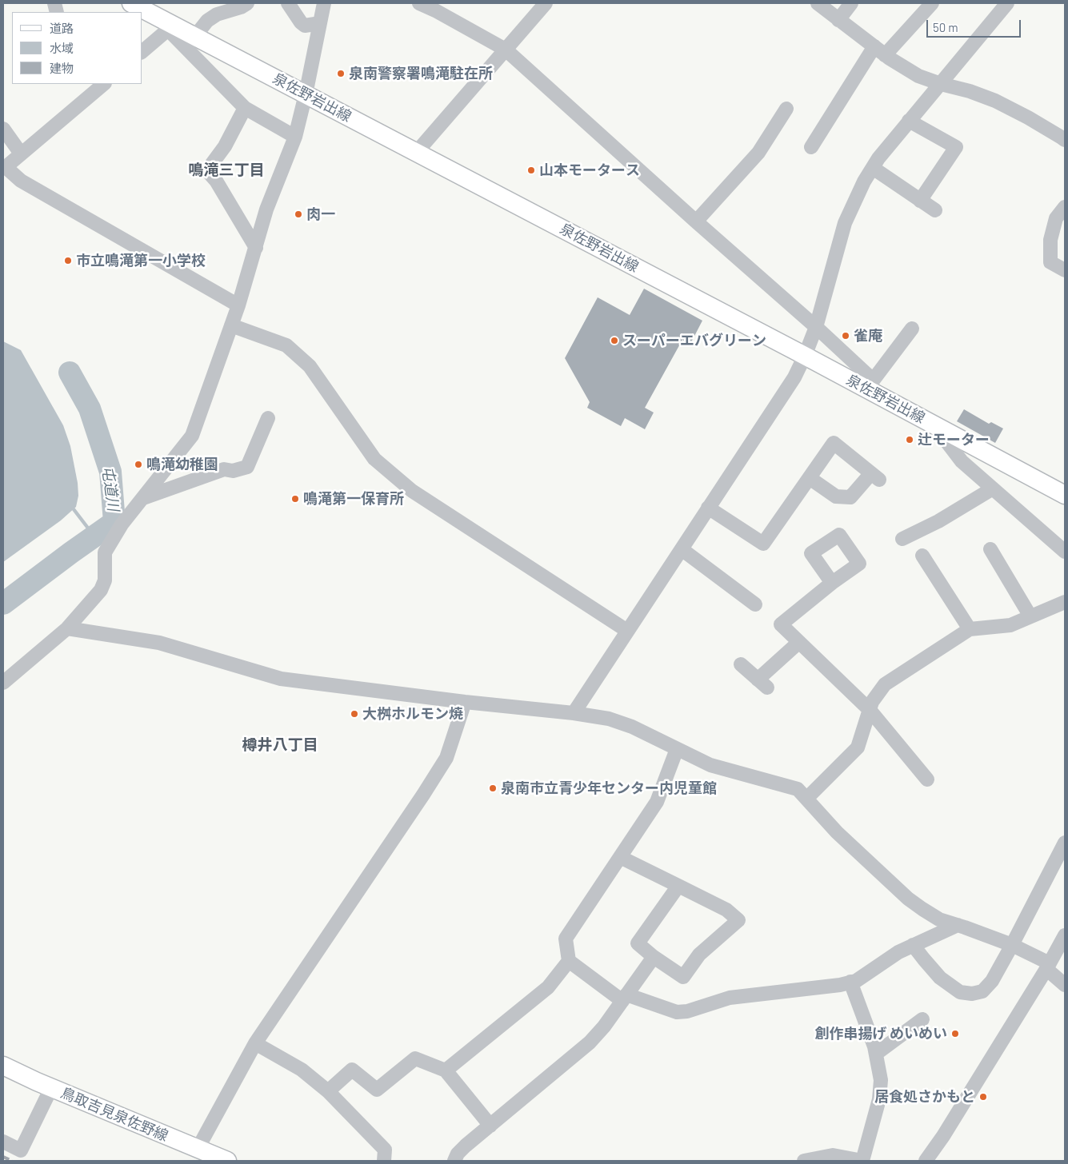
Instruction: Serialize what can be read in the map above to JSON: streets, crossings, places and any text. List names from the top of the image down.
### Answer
{
  "streets": {
    "main road": ["泉佐野岩出線", "鳥取吉見泉佐野線"]
  },
  "districts": ["鳴滝三丁目", "樽井八丁目"],
  "water": ["屯道川"],
  "places": [
    "泉南警察署鳴滝駐在所",
    "山本モータース",
    "肉一",
    "市立鳴滝第一小学校",
    "雀庵",
    "スーパーエバグリーン",
    "辻モーター",
    "鳴滝幼稚園",
    "鳴滝第一保育所",
    "大桝ホルモン焼",
    "泉南市立青少年センター内児童館",
    "創作串揚げ めいめい",
    "居食処さかもと"
  ],
  "legend": ["道路", "水域", "建物"],
  "scale_bar": "50 m"
}
